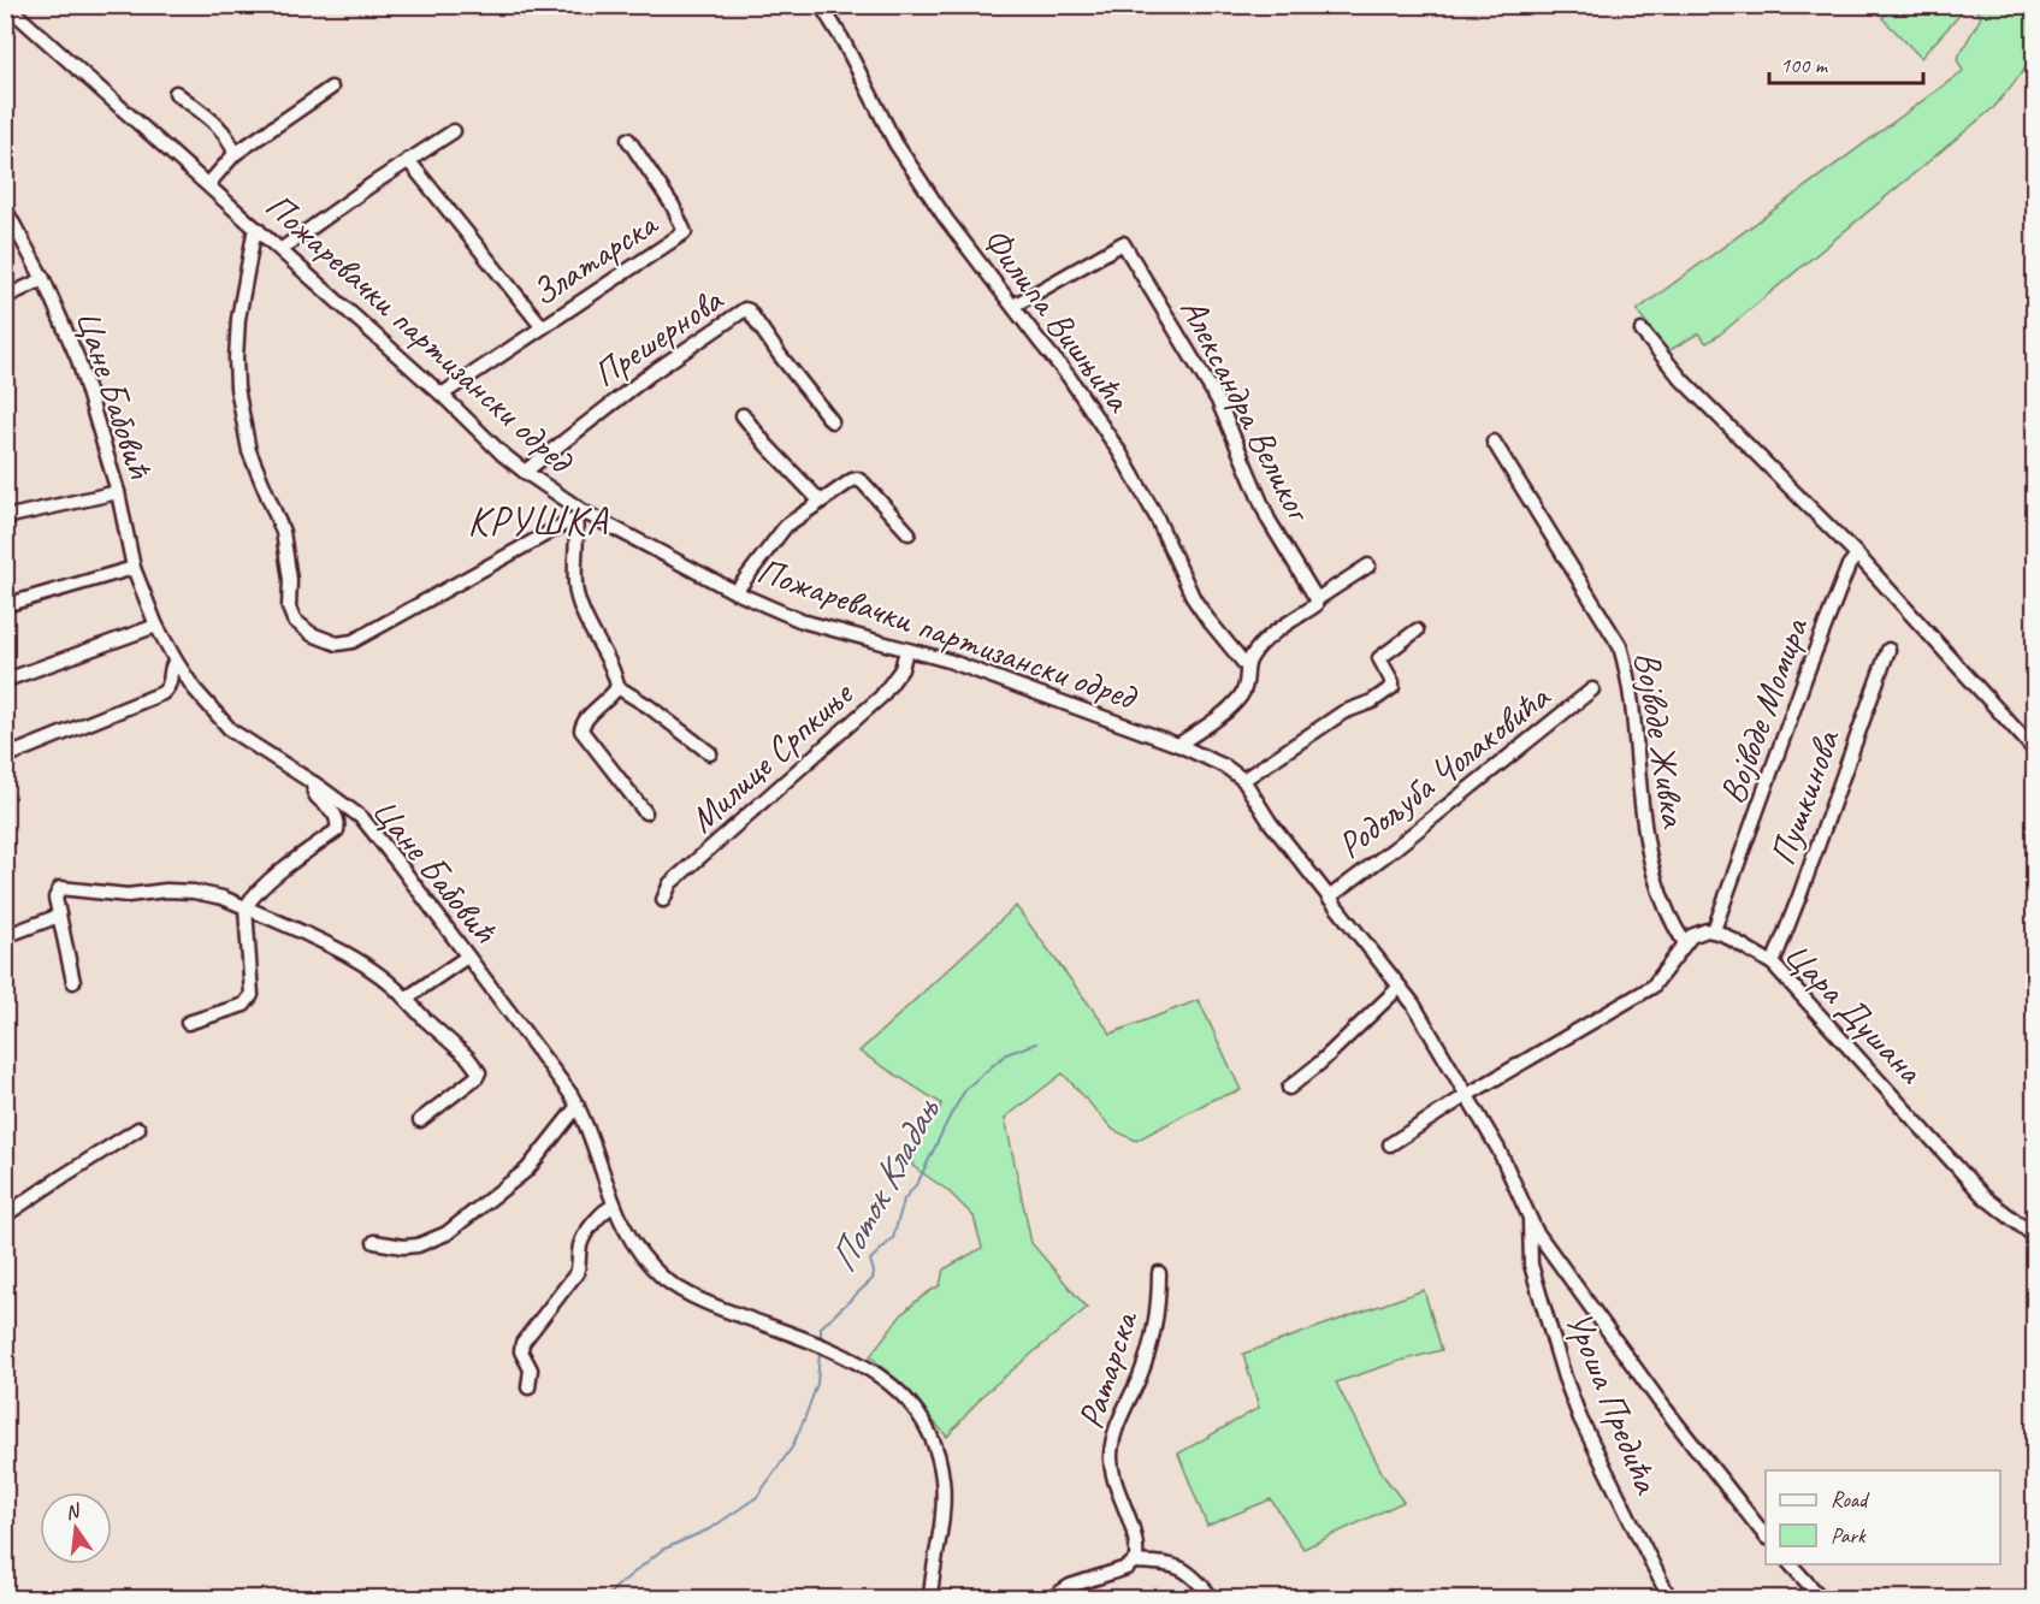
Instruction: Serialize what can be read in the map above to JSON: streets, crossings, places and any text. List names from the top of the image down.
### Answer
{
  "streets": {
    "street": [
      "Златарска",
      "Филипа Вишњића",
      "Пожаревачки партизански одред",
      "Прешернова",
      "Цане Бабовић",
      "Александра Великог",
      "Војводе Момира",
      "Војводе Живка",
      "Милице Српкиње",
      "Родољуба Чолаковића",
      "Пушкинова",
      "Цара Душана",
      "Ратарска",
      "Уроша Предића"
    ]
  },
  "crossings": [
    ["Златарска", "Пожаревачки партизански одред"],
    ["Филипа Вишњића", "Александра Великог"],
    ["Пожаревачки партизански одред", "Прешернова"],
    ["Пожаревачки партизански одред", "Милице Српкиње"],
    ["Пожаревачки партизански одред", "Родољуба Чолаковића"],
    ["Пожаревачки партизански одред", "Уроша Предића"],
    ["Војводе Момира", "Цара Душана"],
    ["Пушкинова", "Цара Душана"]
  ],
  "districts": ["КРУШКА"],
  "water": ["Поток Кладањ"],
  "legend": ["Road", "Park"],
  "scale_bar": "100 m",
  "north": "top"
}
